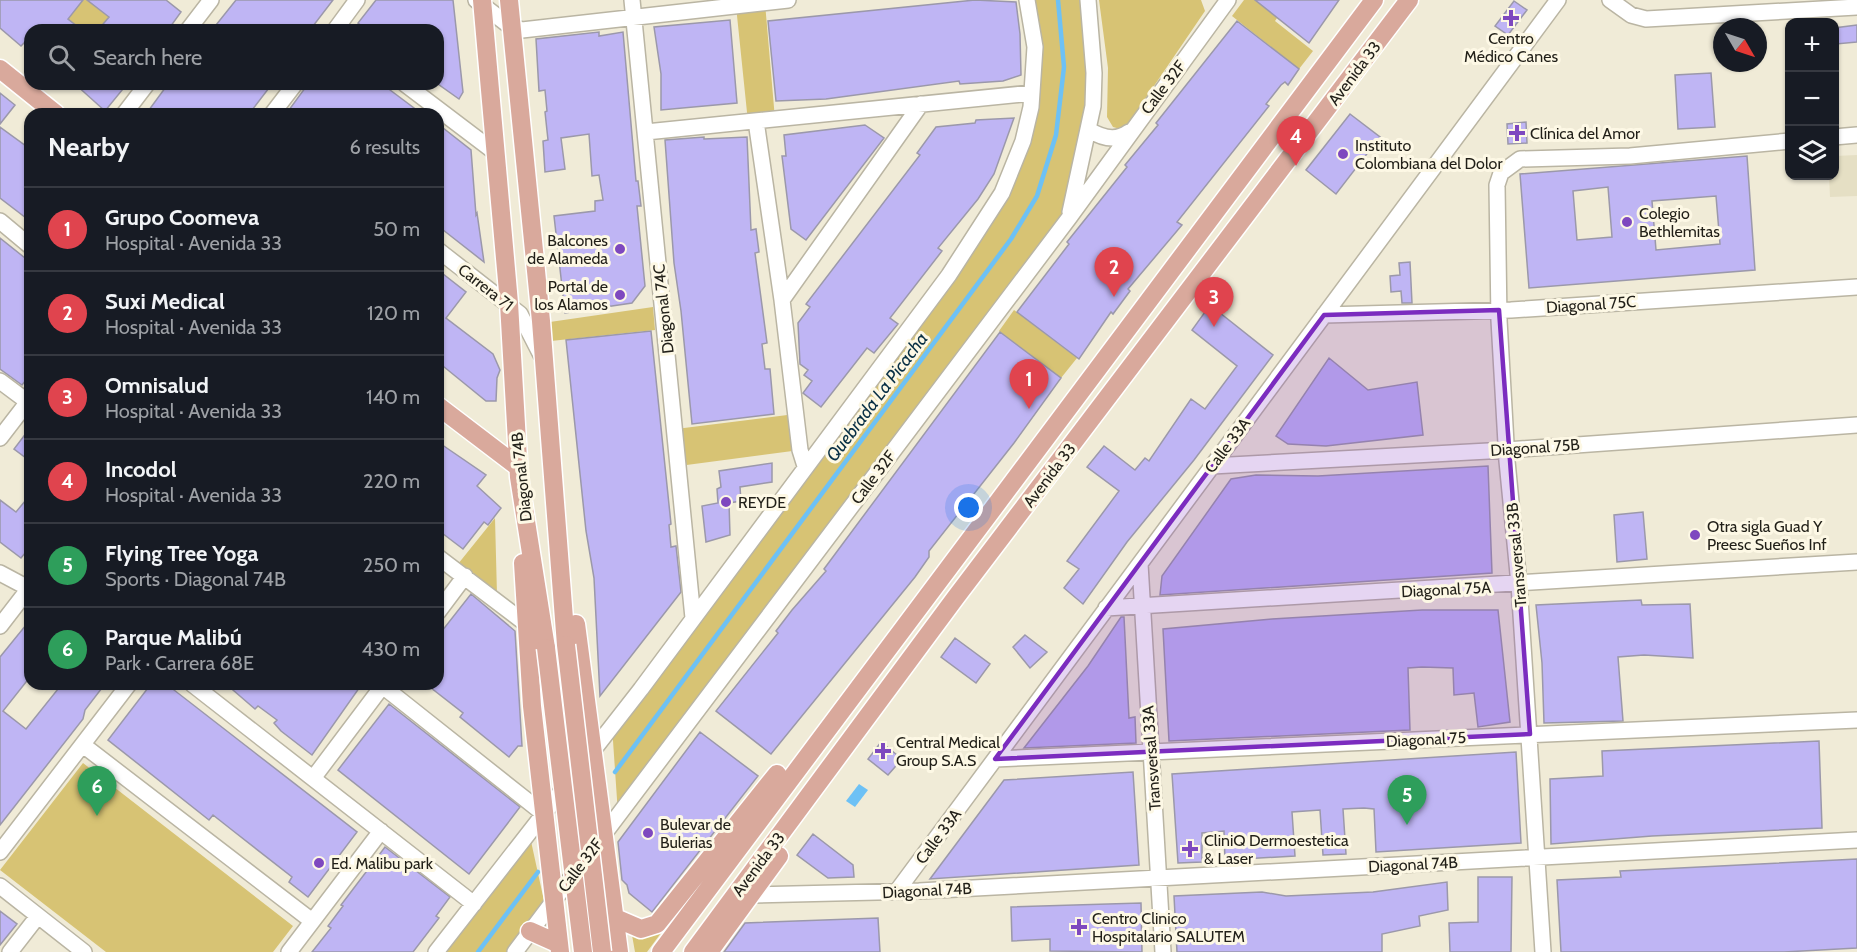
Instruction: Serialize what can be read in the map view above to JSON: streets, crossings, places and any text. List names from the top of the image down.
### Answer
{
  "streets": {
    "main road": ["Avenida 33", "Diagonal 74B"],
    "street": [
      "Calle 32F",
      "Carrera 71",
      "Diagonal 75C",
      "Diagonal 74C",
      "Calle 33A",
      "Diagonal 75B",
      "Transversal 33B",
      "Diagonal 75A",
      "Diagonal 75",
      "Transversal 33A"
    ]
  },
  "crossings": [
    ["Carrera 71", "Diagonal 74B"],
    ["Diagonal 75C", "Calle 33A"],
    ["Diagonal 75C", "Transversal 33B"],
    ["Calle 33A", "Diagonal 75B"],
    ["Calle 33A", "Diagonal 74B"],
    ["Calle 33A", "Diagonal 75A"],
    ["Calle 33A", "Diagonal 75"],
    ["Calle 33A", "Transversal 33A"],
    ["Diagonal 75B", "Transversal 33B"],
    ["Diagonal 74B", "Transversal 33B"],
    ["Diagonal 74B", "Transversal 33A"],
    ["Transversal 33B", "Diagonal 75A"],
    ["Transversal 33B", "Diagonal 75"],
    ["Diagonal 75A", "Transversal 33A"],
    ["Diagonal 75", "Transversal 33A"]
  ],
  "water": ["Quebrada La Picacha"],
  "places": {
    "health": [
      "Centro Médico Canes",
      "Clínica del Amor",
      "Central Medical Group S.A.S",
      "CliniQ Dermoestetica & Laser",
      "Centro Clinico Hospitalario SALUTEM"
    ],
    "other": [
      "Instituto Colombiana del Dolor",
      "Colegio Bethlemitas",
      "Balcones de Alameda",
      "Portal de los Alamos",
      "REYDE",
      "Otra sigla Guad Y Preesc Sueños Inf",
      "Bulevar de Bulerias",
      "Ed. Malibu park"
    ]
  },
  "north": "bottom right",
  "page": {
    "map_buttons": ["+", "−"],
    "search": "Search here",
    "heading": ["Nearby", "6 results"],
    "pins": [
      "4",
      "2",
      "3",
      "1",
      "6",
      "5"
    ],
    "list": [
      {
        "mark": "1",
        "name": "Grupo Coomeva",
        "note": "Hospital · Avenida 33",
        "value": "50 m"
      },
      {
        "mark": "2",
        "name": "Suxi Medical",
        "note": "Hospital · Avenida 33",
        "value": "120 m"
      },
      {
        "mark": "3",
        "name": "Omnisalud",
        "note": "Hospital · Avenida 33",
        "value": "140 m"
      },
      {
        "mark": "4",
        "name": "Incodol",
        "note": "Hospital · Avenida 33",
        "value": "220 m"
      },
      {
        "mark": "5",
        "name": "Flying Tree Yoga",
        "note": "Sports · Diagonal 74B",
        "value": "250 m"
      },
      {
        "mark": "6",
        "name": "Parque Malibú",
        "note": "Park · Carrera 68E",
        "value": "430 m"
      }
    ]
  }
}
